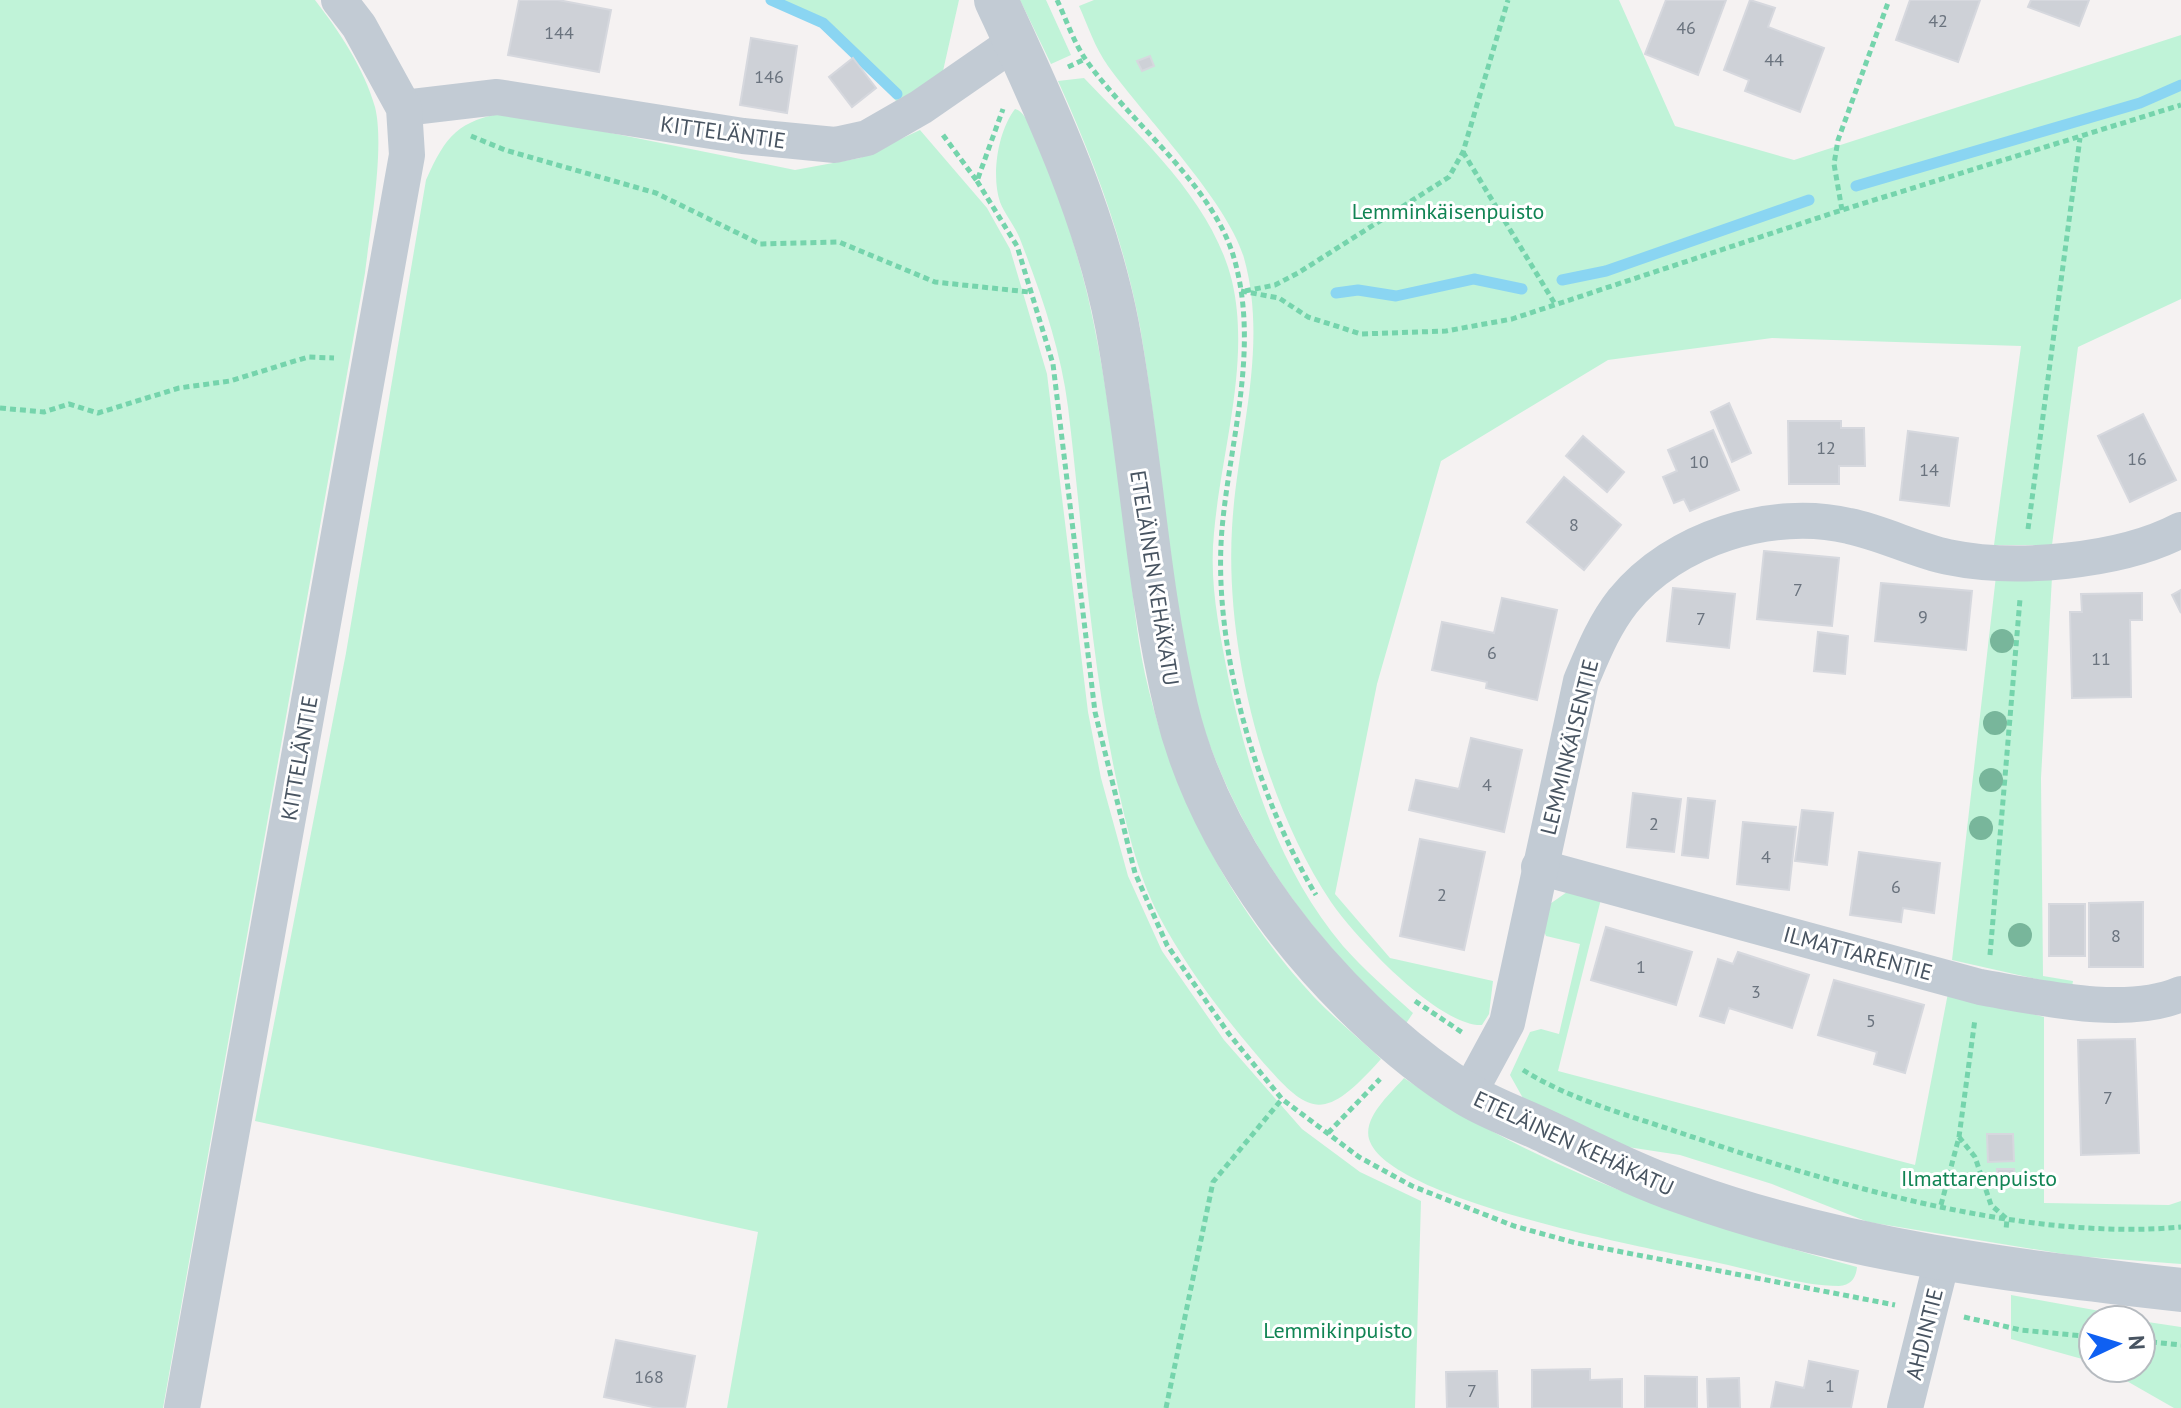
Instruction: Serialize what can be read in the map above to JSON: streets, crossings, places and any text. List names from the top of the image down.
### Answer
{
  "streets": {
    "street": [
      "KITTELÄNTIE",
      "ETELÄINEN KEHÄKATU",
      "LEMMINKÄISENTIE",
      "ILMATTARENTIE",
      "AHDINTIE"
    ]
  },
  "crossings": [
    ["KITTELÄNTIE", "ETELÄINEN KEHÄKATU"],
    ["ETELÄINEN KEHÄKATU", "LEMMINKÄISENTIE"],
    ["ETELÄINEN KEHÄKATU", "AHDINTIE"],
    ["LEMMINKÄISENTIE", "ILMATTARENTIE"]
  ],
  "parks": ["Lemminkäisenpuisto", "Ilmattarenpuisto", "Lemmikinpuisto"],
  "house_numbers": [
    "42",
    "46",
    "144",
    "44",
    "146",
    "12",
    "16",
    "10",
    "14",
    "8",
    "7",
    "9",
    "7",
    "6",
    "11",
    "4",
    "2",
    "4",
    "6",
    "2",
    "8",
    "1",
    "3",
    "5",
    "7",
    "168",
    "1",
    "7"
  ],
  "north": "right"
}
